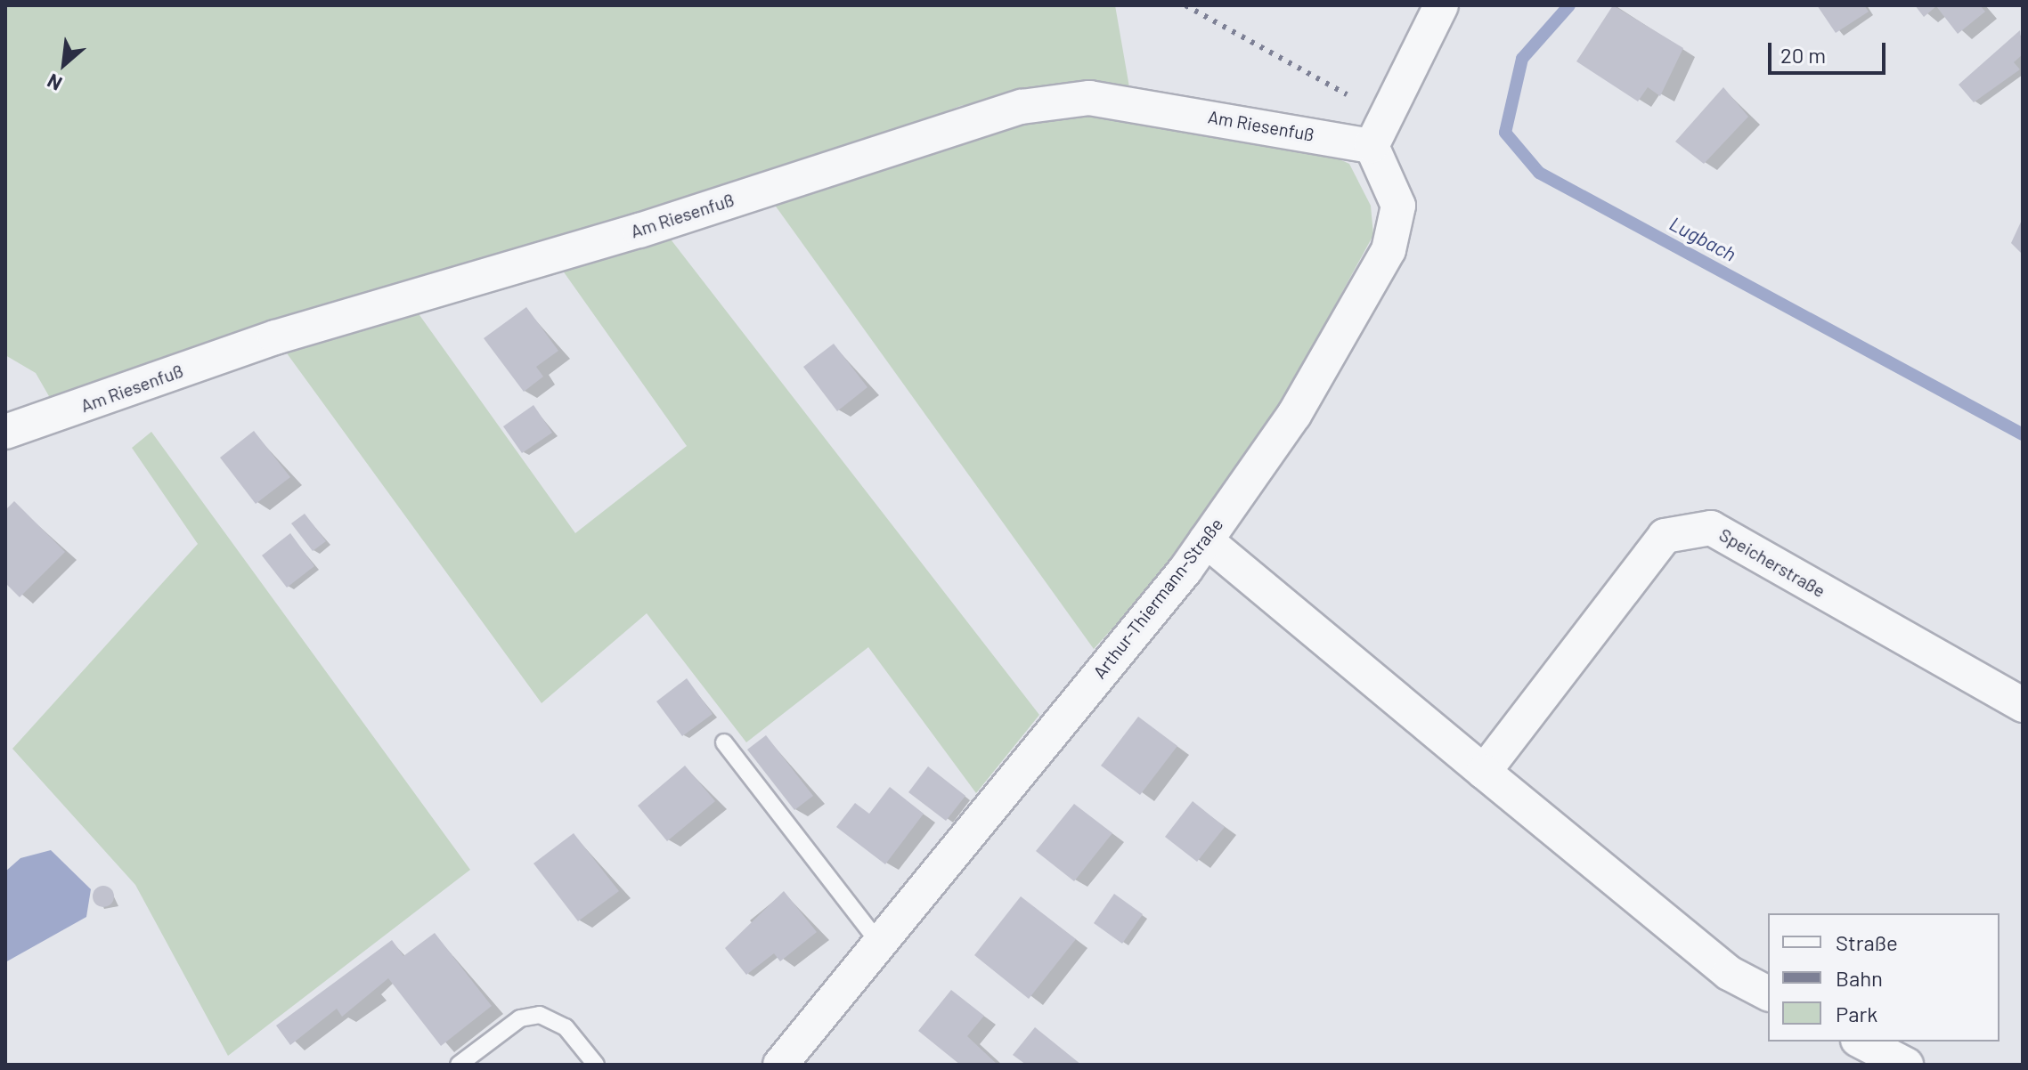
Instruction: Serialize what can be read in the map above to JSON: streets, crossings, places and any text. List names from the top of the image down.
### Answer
{
  "streets": {
    "street": ["Am Riesenfuß", "Speicherstraße", "Arthur-Thiermann-Straße"]
  },
  "crossings": [
    ["Am Riesenfuß", "Arthur-Thiermann-Straße"]
  ],
  "water": ["Lugbach"],
  "legend": ["Straße", "Bahn", "Park"],
  "scale_bar": "20 m",
  "north": "bottom left"
}
